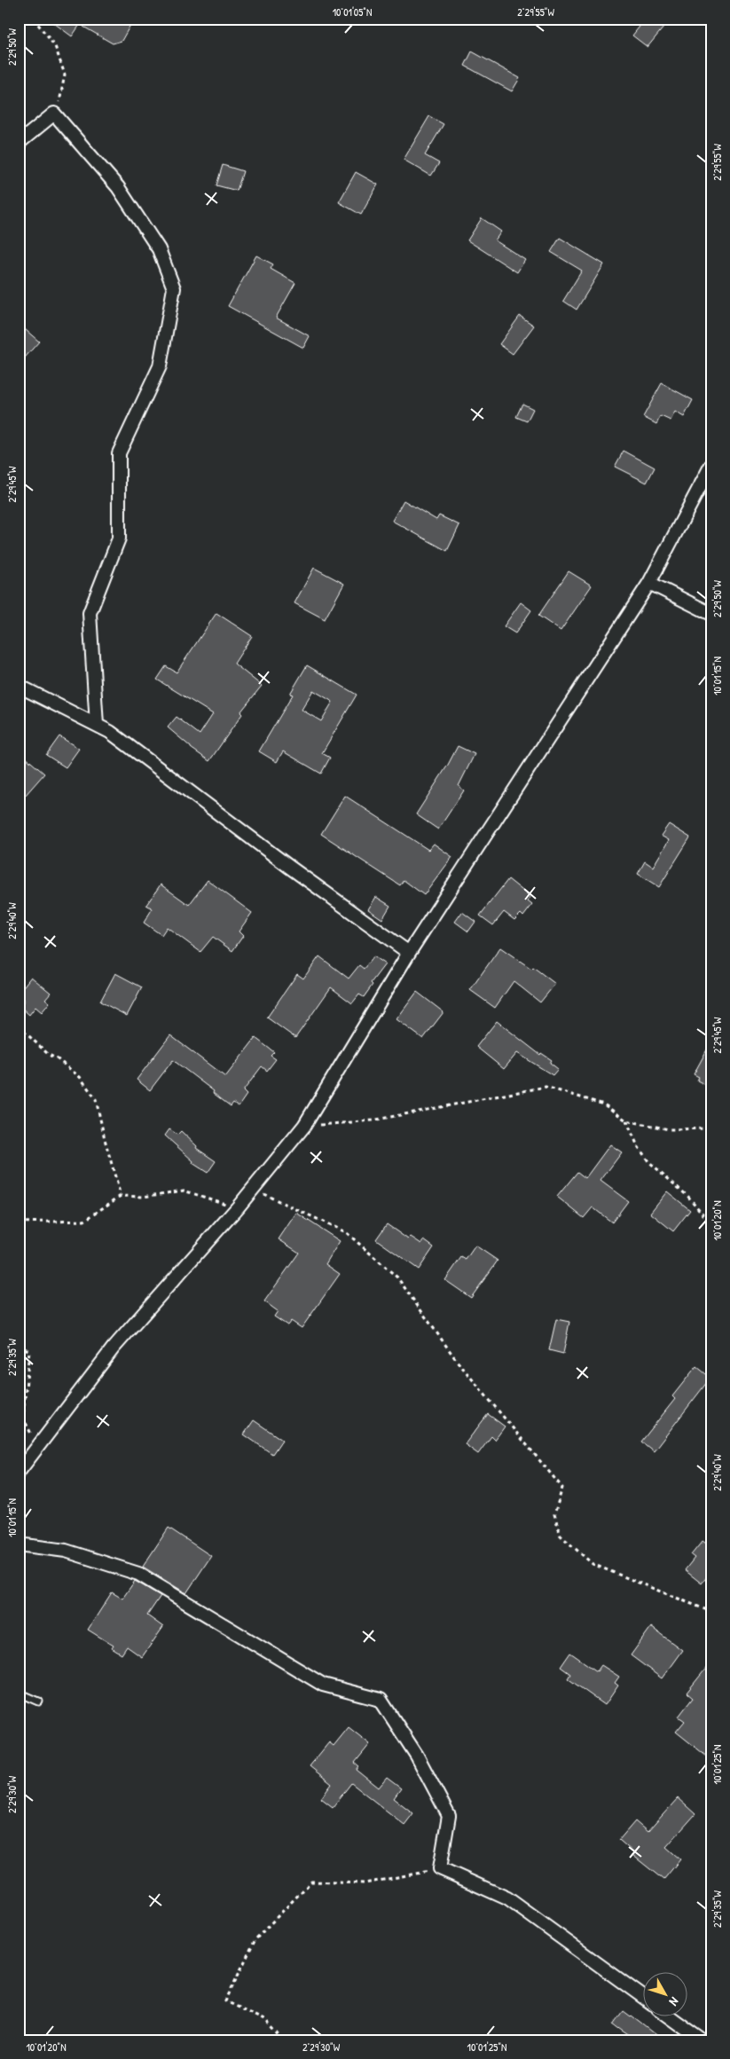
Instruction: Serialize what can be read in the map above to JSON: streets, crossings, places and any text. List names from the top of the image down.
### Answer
{
  "north": "bottom right",
  "coordinates": [
    "10°01'05\"N",
    "2°29'55\"W",
    "2°29'50\"W",
    "2°29'45\"W",
    "10°01'15\"N",
    "2°29'40\"W",
    "10°01'20\"N",
    "2°29'35\"W",
    "10°01'25\"N",
    "2°29'30\"W"
  ]
}
